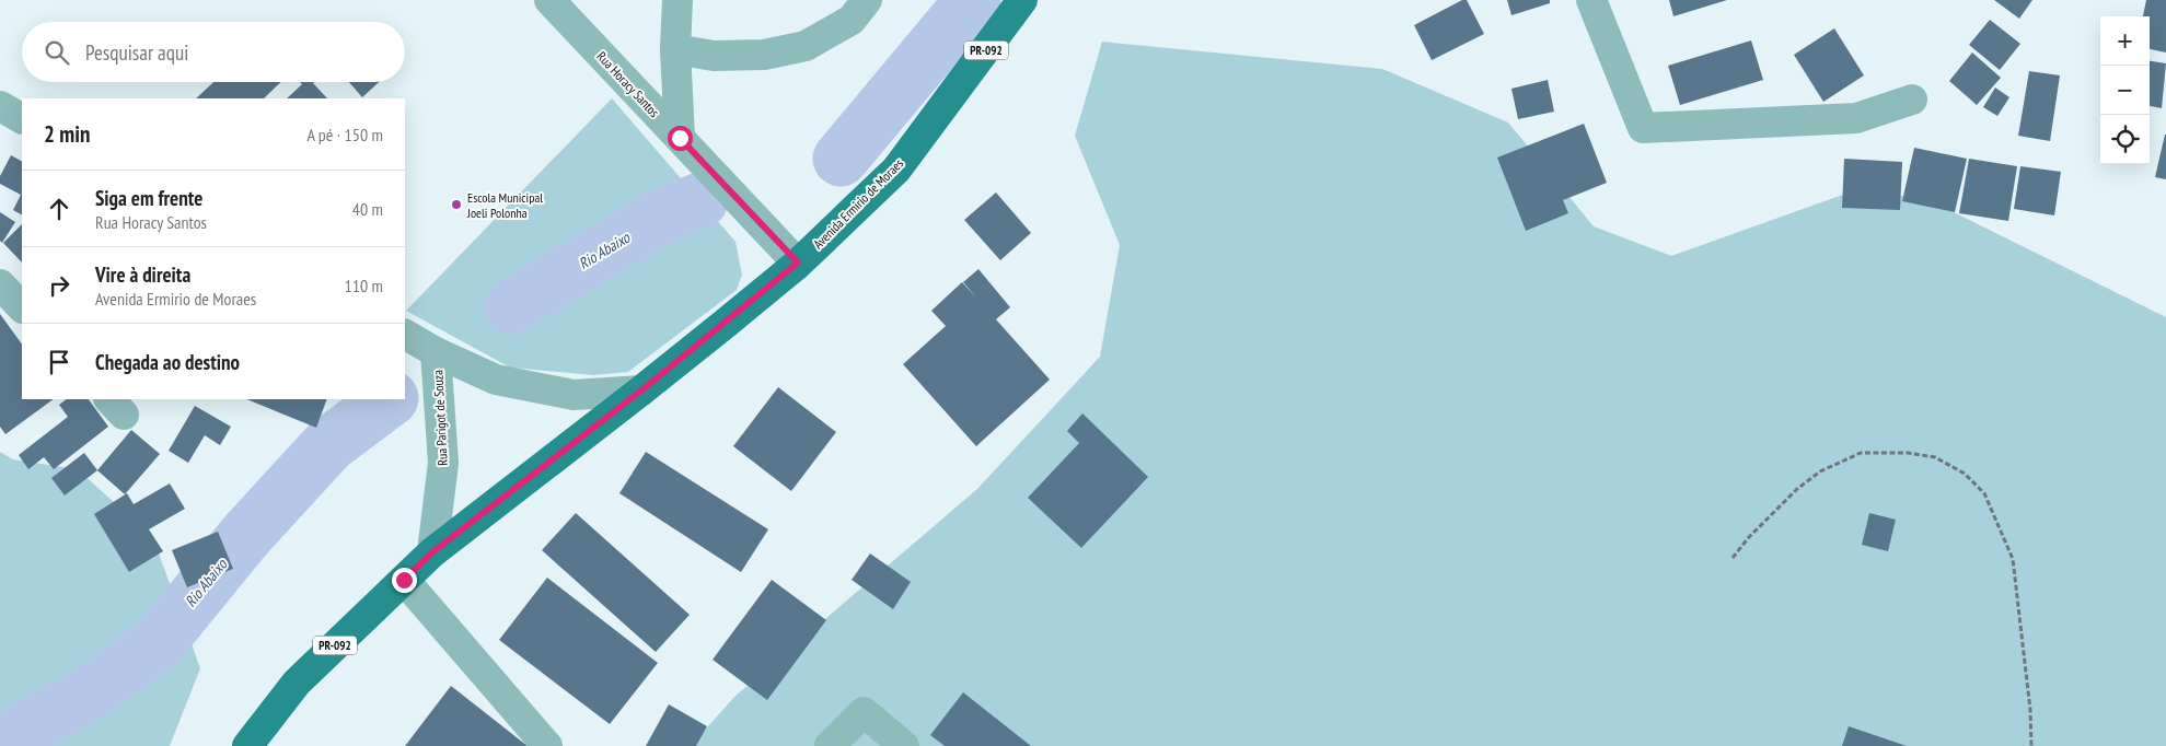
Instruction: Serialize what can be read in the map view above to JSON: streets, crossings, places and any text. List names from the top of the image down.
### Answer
{
  "streets": {
    "main road": ["PR-092", "Avenida Ermirio de Moraes"],
    "street": ["Rua Horacy Santos", "Rua Parigot de Souza"]
  },
  "crossings": [
    ["Rua Horacy Santos", "Avenida Ermirio de Moraes"],
    ["Avenida Ermirio de Moraes", "Rua Parigot de Souza"]
  ],
  "water": ["Rio Abaixo"],
  "places": ["Escola Municipal Joeli Polonha"],
  "page": {
    "map_buttons": ["+", "−"],
    "search": "Pesquisar aqui",
    "heading": ["2 min", "A pé · 150 m"],
    "list": [
      ["Siga em frente", "Rua Horacy Santos", "40 m"],
      ["Vire à direita", "Avenida Ermirio de Moraes", "110 m"],
      "Chegada ao destino"
    ]
  }
}
